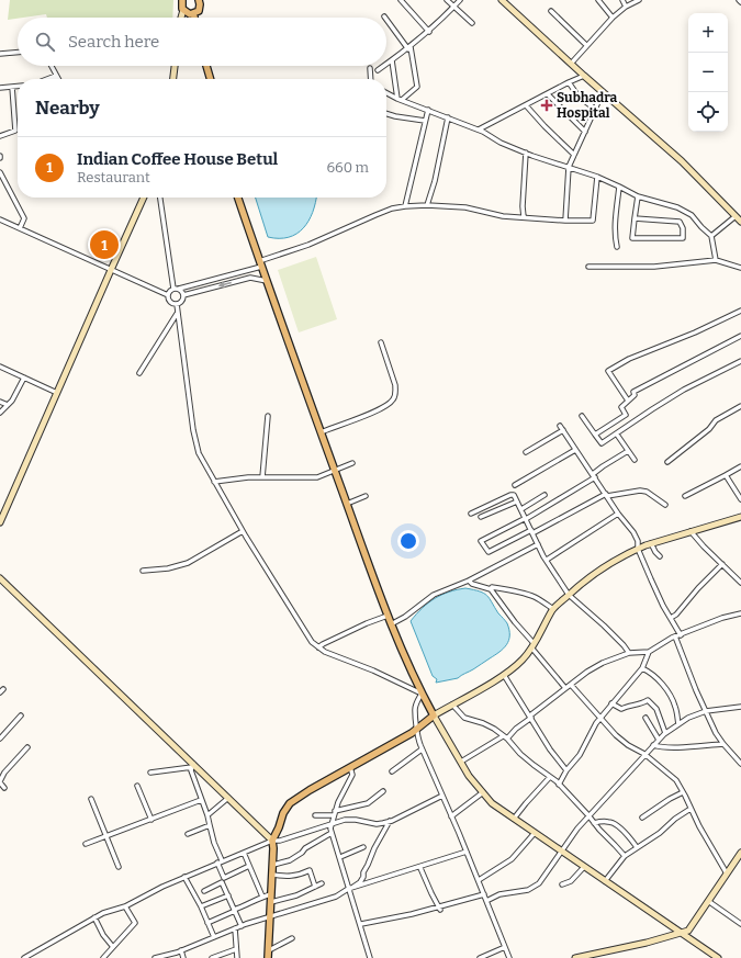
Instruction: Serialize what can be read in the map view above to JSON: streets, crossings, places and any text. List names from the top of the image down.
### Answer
{
  "places": {
    "health": ["Subhadra Hospital"]
  },
  "page": {
    "map_buttons": ["+", "−"],
    "search": "Search here",
    "heading": "Nearby",
    "list": [
      {
        "mark": "1",
        "name": "Indian Coffee House Betul",
        "note": "Restaurant",
        "value": "660 m"
      }
    ],
    "pins": "1"
  }
}
